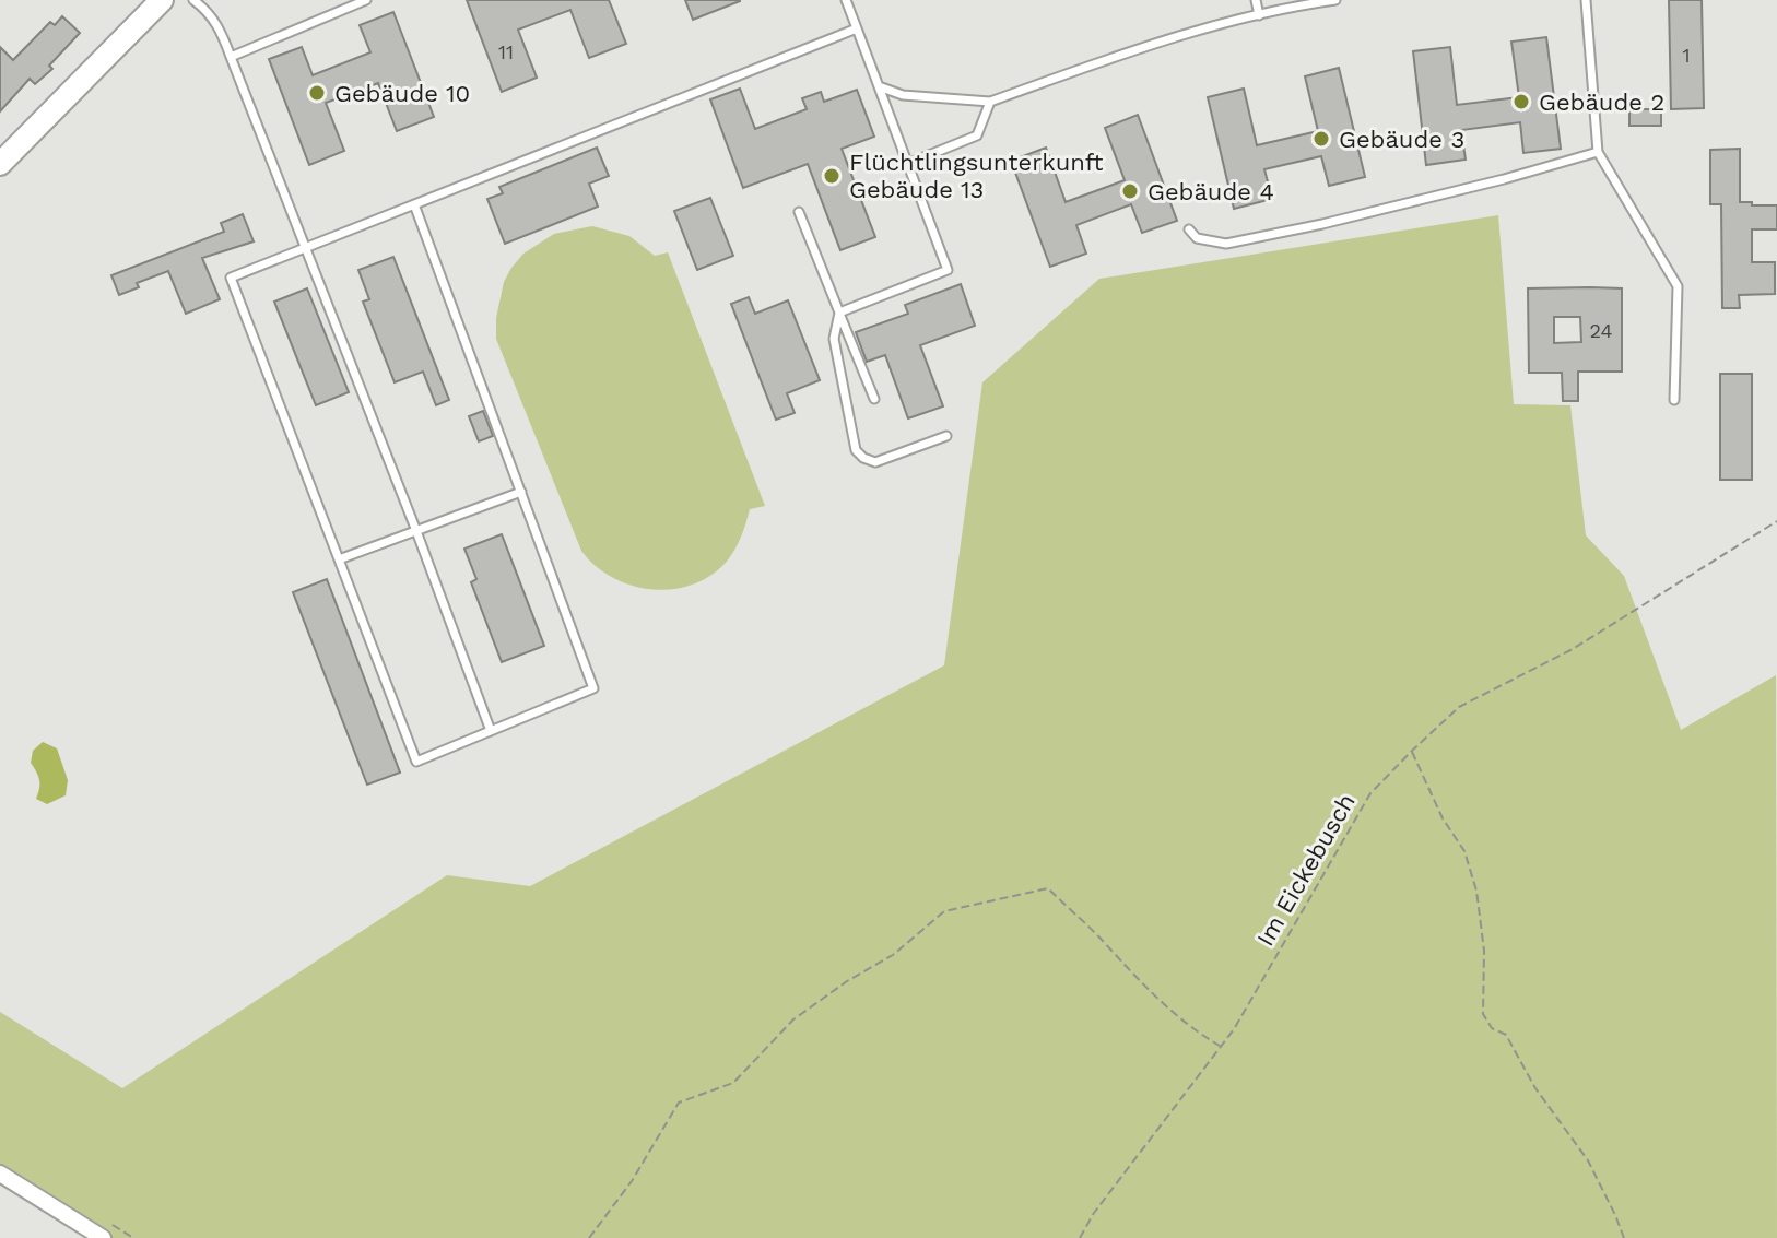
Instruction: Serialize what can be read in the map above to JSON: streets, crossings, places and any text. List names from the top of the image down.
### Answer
{
  "streets": {
    "path": ["Im Eickebusch"]
  },
  "places": [
    "Gebäude 10",
    "Gebäude 2",
    "Gebäude 3",
    "Flüchtlingsunterkunft Gebäude 13",
    "Gebäude 4"
  ],
  "house_numbers": ["11", "1", "24"]
}
